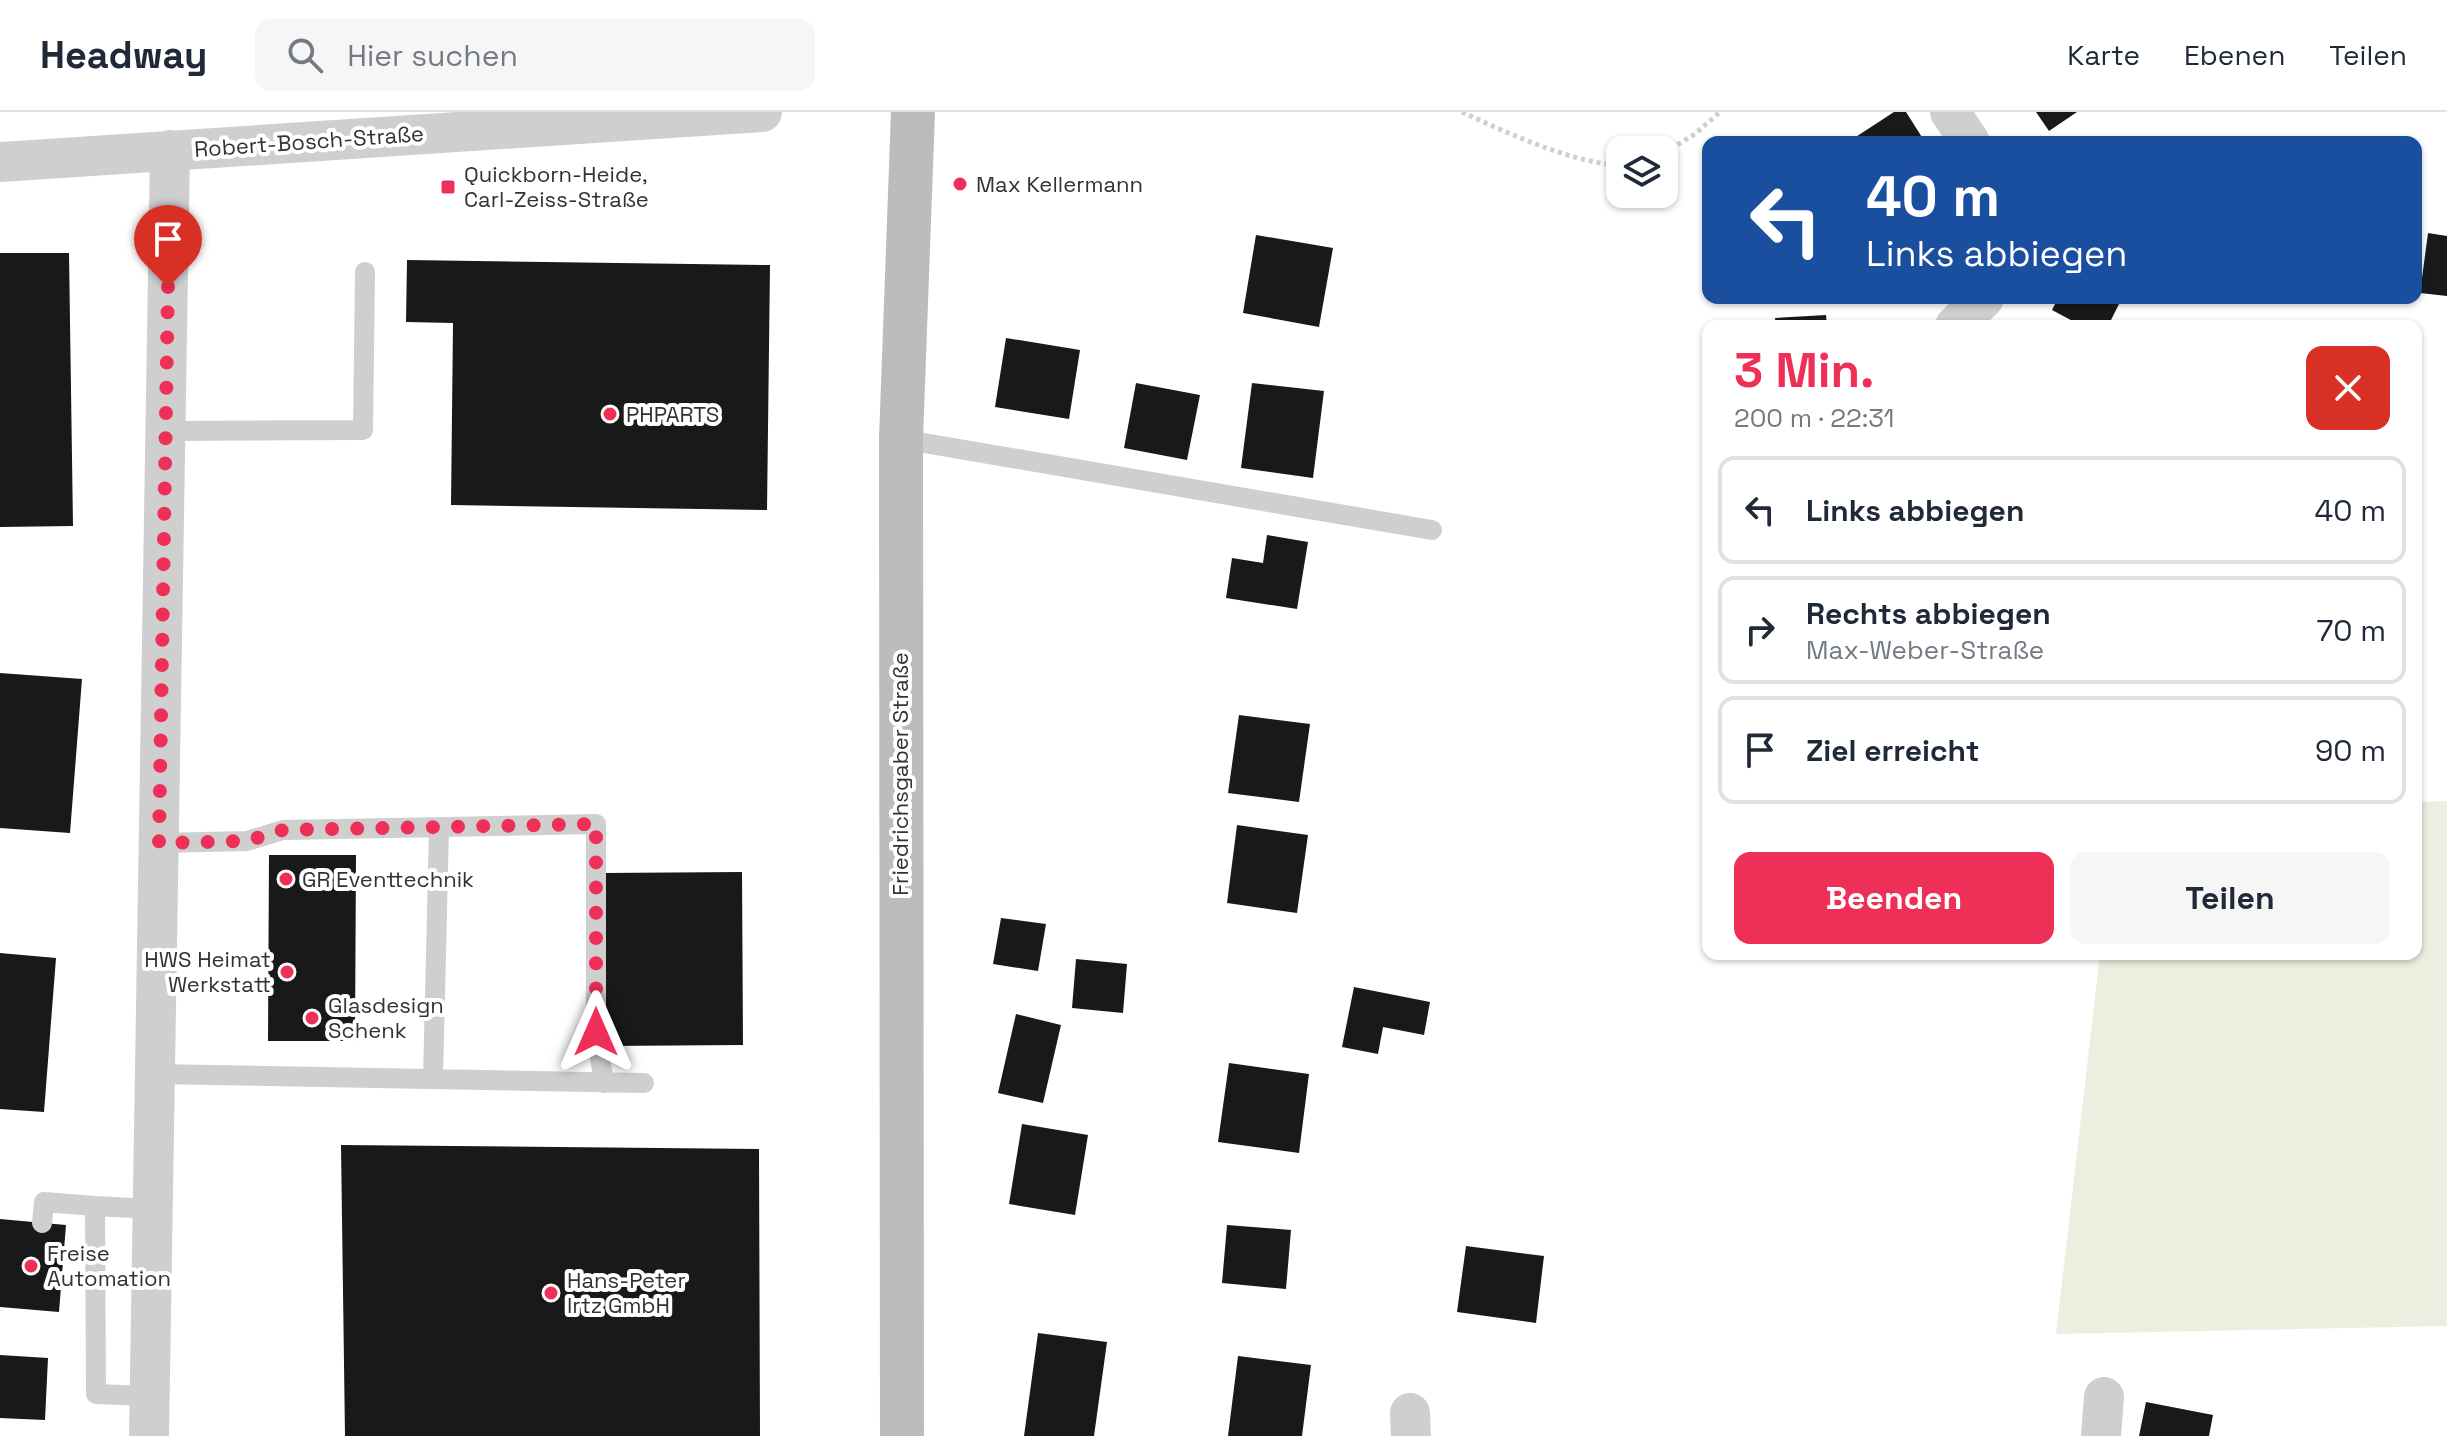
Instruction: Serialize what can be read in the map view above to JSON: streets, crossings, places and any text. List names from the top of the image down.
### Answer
{
  "streets": {
    "main road": ["Friedrichsgaber Straße"],
    "street": ["Robert-Bosch-Straße"]
  },
  "places": {
    "other": [
      "Max Kellermann",
      "PHPARTS",
      "GR Eventtechnik",
      "HWS Heimat Werkstatt",
      "Glasdesign Schenk",
      "Freise Automation",
      "Hans-Peter Irtz GmbH"
    ],
    "transit": ["Quickborn-Heide, Carl-Zeiss-Straße"]
  },
  "page": {
    "header": "Headway",
    "search": "Hier suchen",
    "nav": ["Karte", "Ebenen", "Teilen"],
    "turn": ["40 m", "Links abbiegen"],
    "heading": ["3 Min.", "200 m · 22:31"],
    "list": [
      {
        "name": "Links abbiegen",
        "value": "40 m"
      },
      {
        "name": "Rechts abbiegen",
        "note": "Max-Weber-Straße",
        "value": "70 m"
      },
      {
        "name": "Ziel erreicht",
        "value": "90 m"
      }
    ],
    "buttons": ["Beenden", "Teilen"]
  }
}
